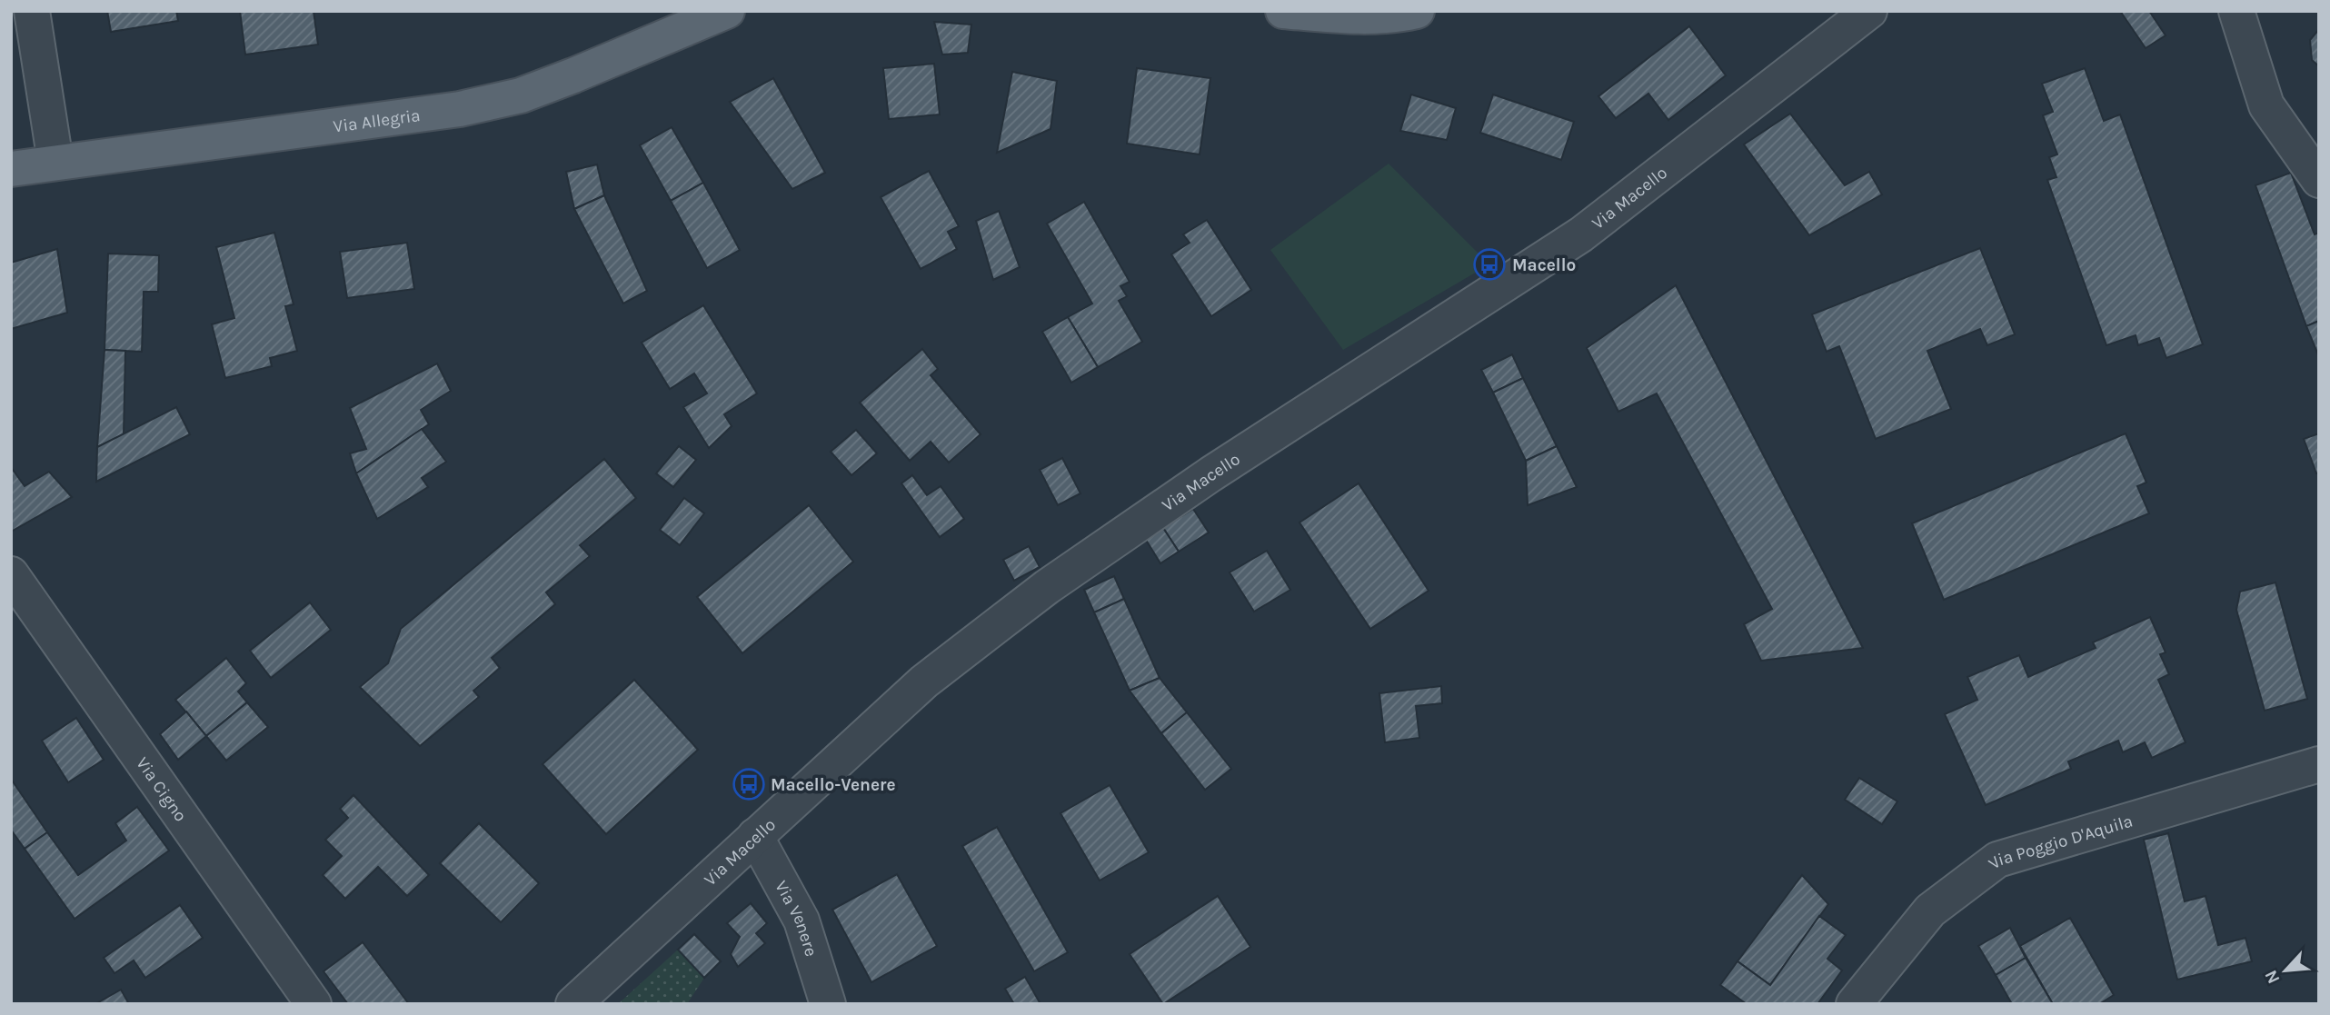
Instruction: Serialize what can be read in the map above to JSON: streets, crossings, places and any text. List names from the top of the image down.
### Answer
{
  "streets": {
    "main road": ["Via Allegria"],
    "street": [
      "Via Macello",
      "Via Cigno",
      "Via Poggio D'Aquila",
      "Via Venere"
    ]
  },
  "crossings": [
    ["Via Macello", "Via Venere"]
  ],
  "places": {
    "bus stop": ["Macello", "Macello-Venere"]
  },
  "north": "bottom left"
}
